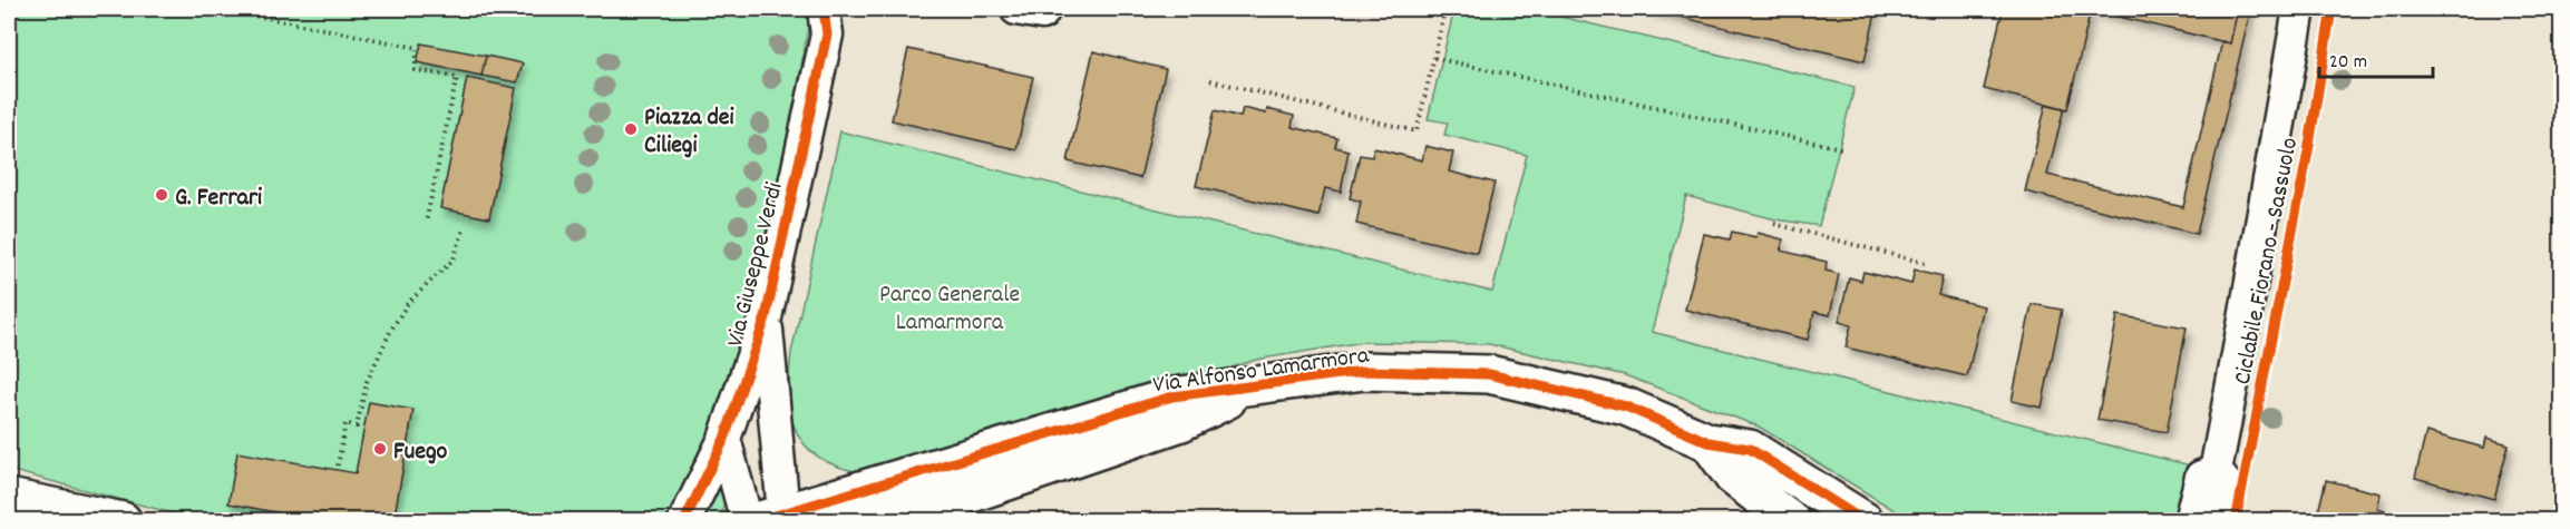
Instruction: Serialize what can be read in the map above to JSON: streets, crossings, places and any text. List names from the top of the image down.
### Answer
{
  "streets": {
    "street": ["Via Giuseppe Verdi", "Via Alfonso Lamarmora"],
    "cycle path": ["Ciclabile Fiorano - Sassuolo"]
  },
  "crossings": [
    ["Via Giuseppe Verdi", "Via Alfonso Lamarmora"]
  ],
  "parks": ["Parco Generale Lamarmora"],
  "places": ["Piazza dei Ciliegi", "G. Ferrari", "Fuego"],
  "scale_bar": "20 m"
}
